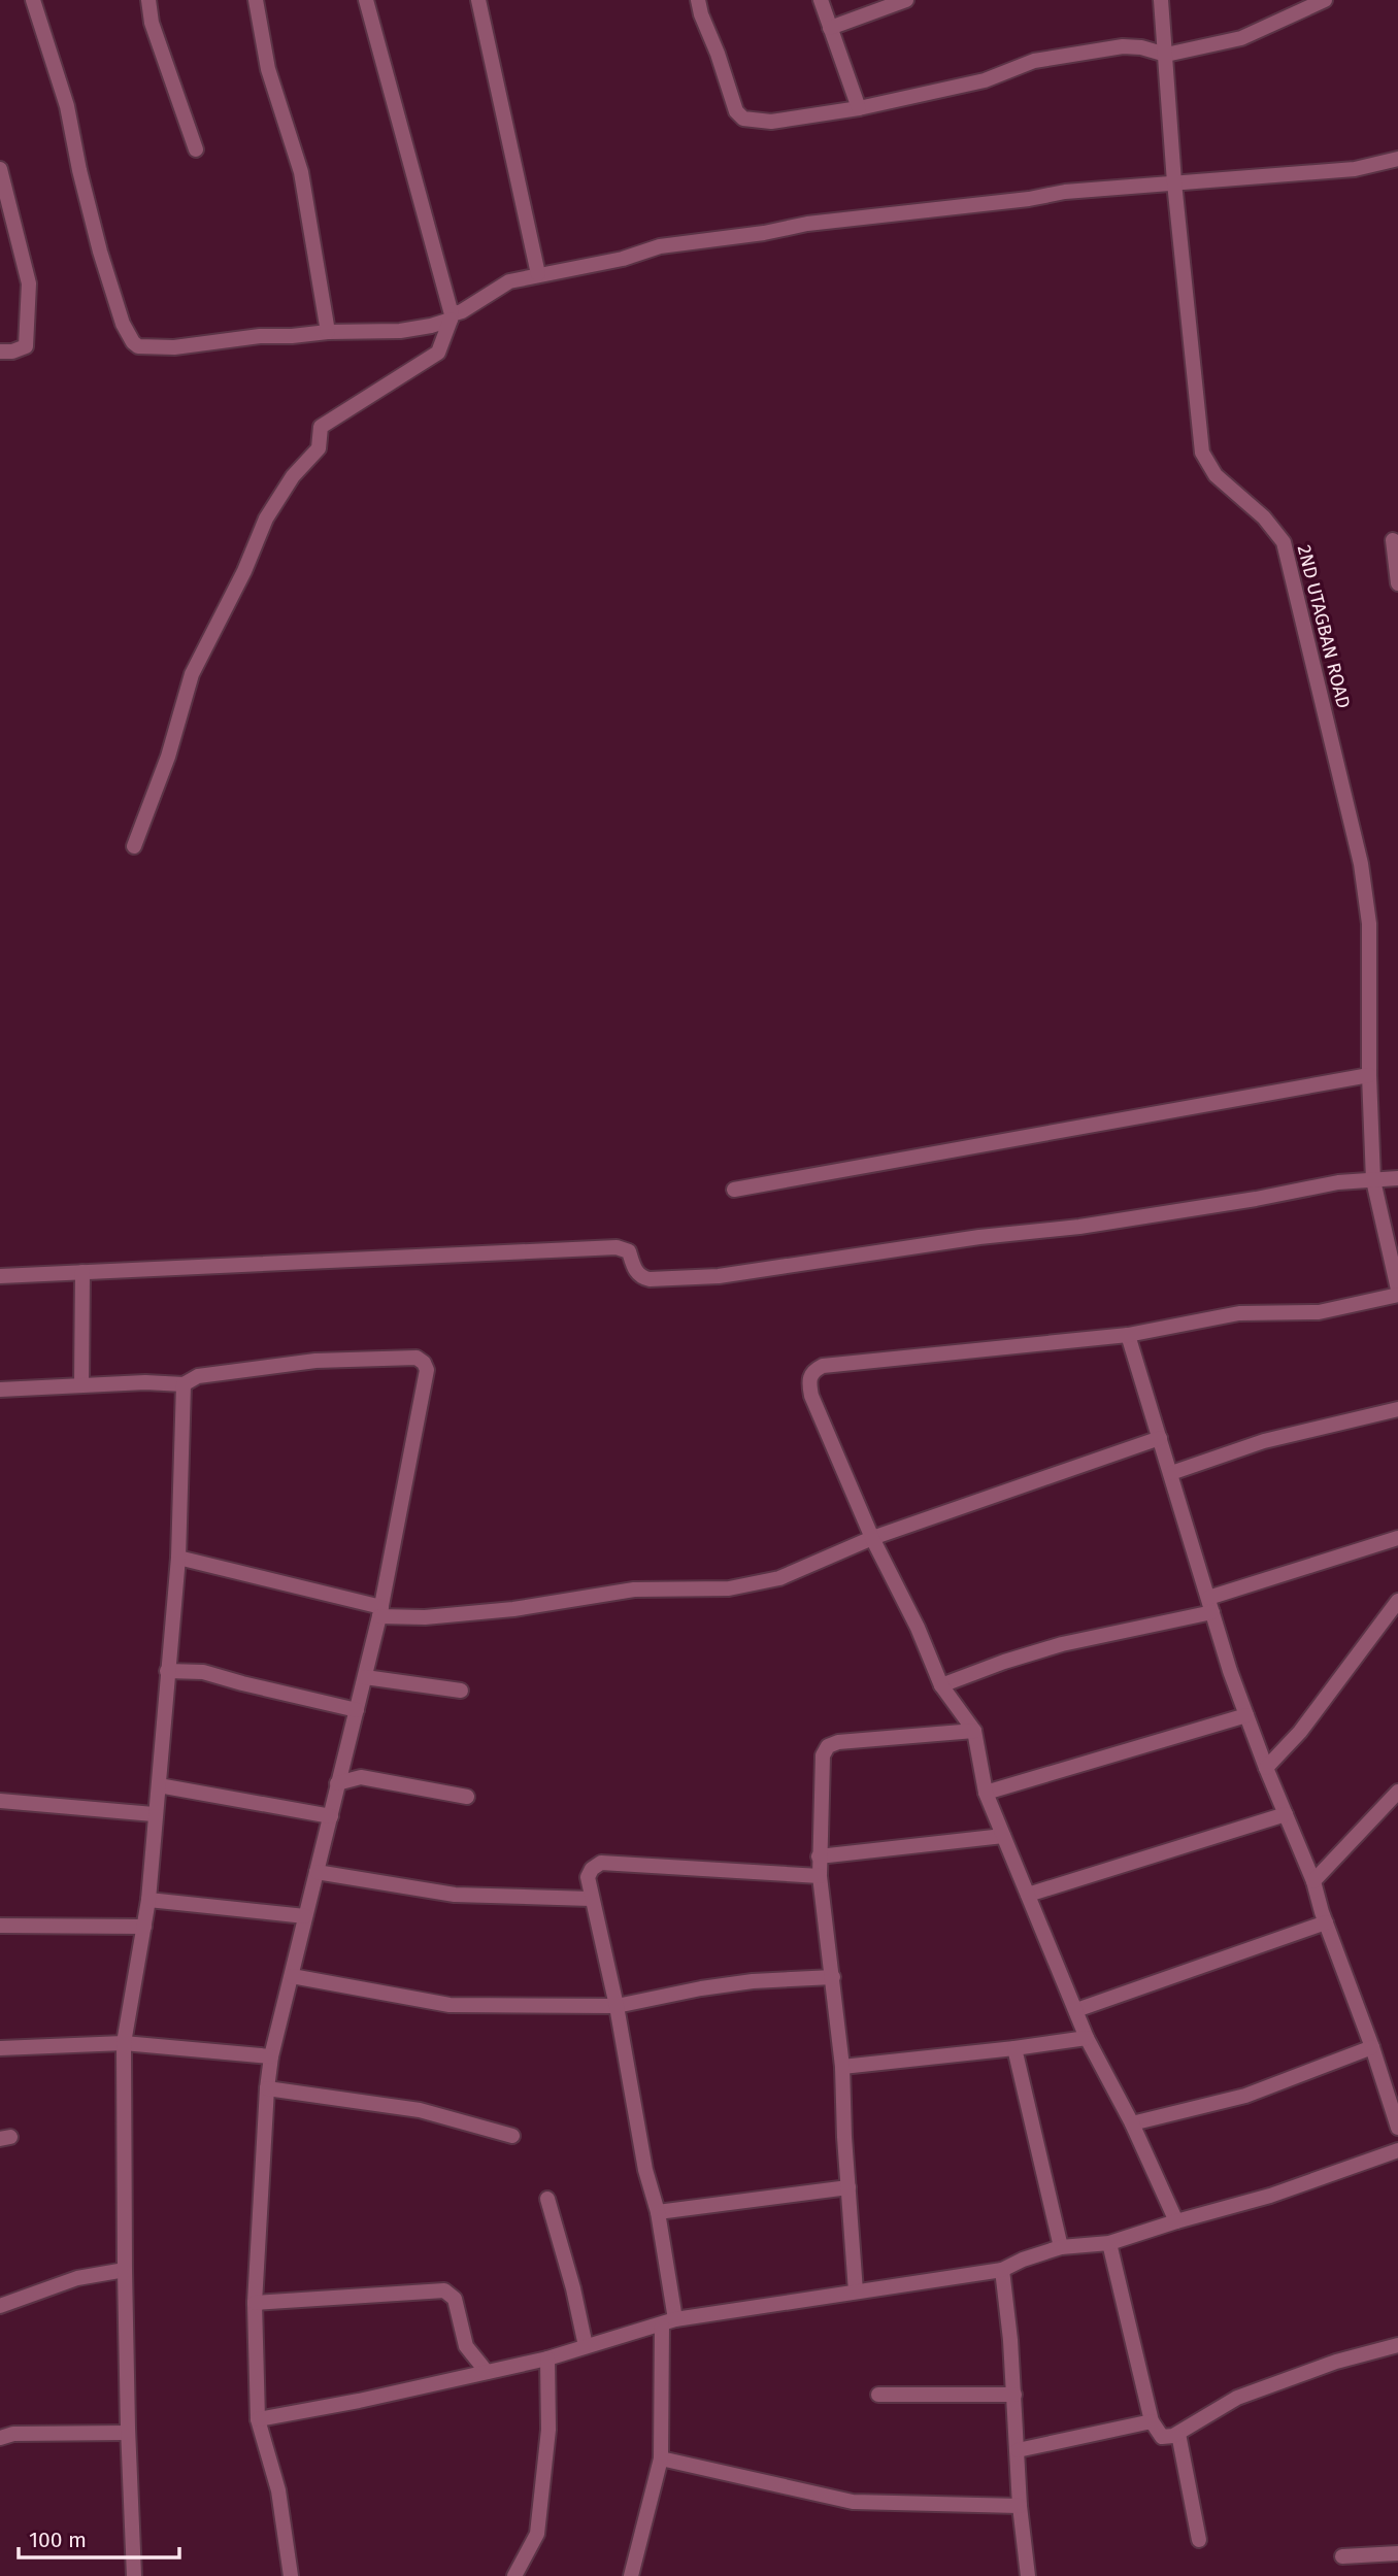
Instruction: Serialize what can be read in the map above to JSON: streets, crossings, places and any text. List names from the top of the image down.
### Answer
{
  "streets": {
    "street": ["2ND UTAGBAN ROAD"]
  },
  "scale_bar": "100 m"
}
